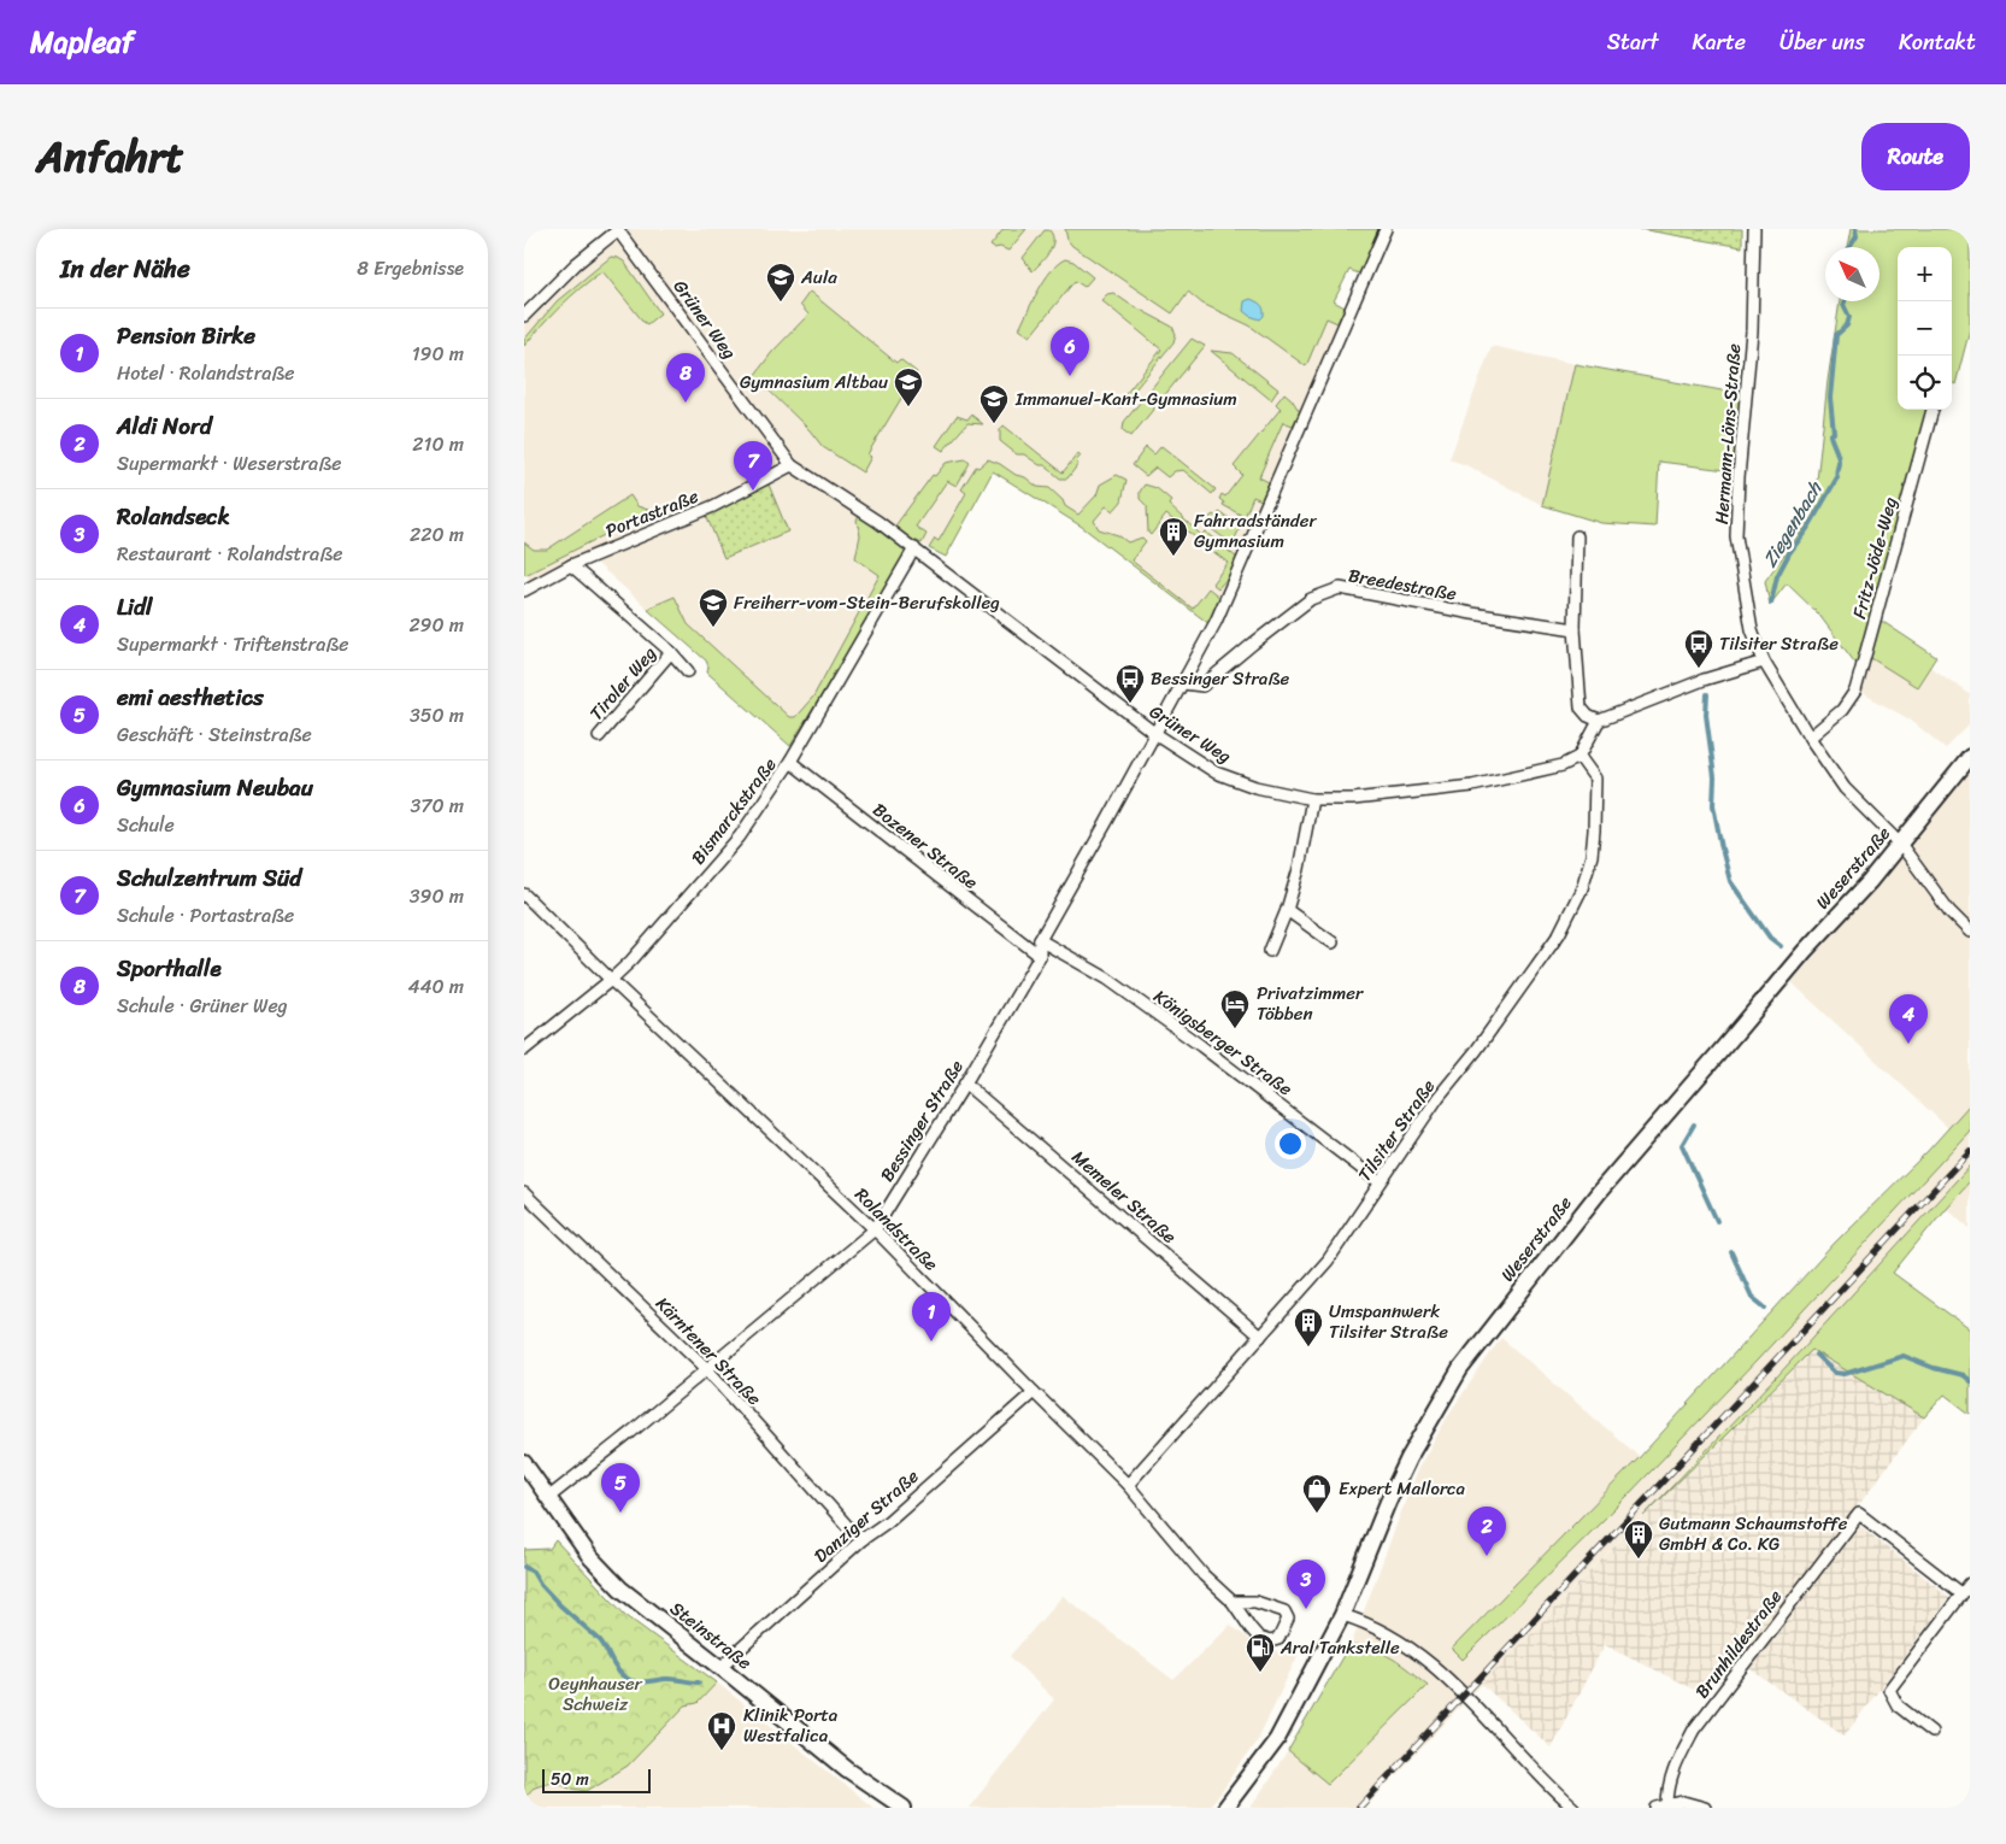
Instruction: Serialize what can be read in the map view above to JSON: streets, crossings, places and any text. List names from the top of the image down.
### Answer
{
  "streets": {
    "street": [
      "Grüner Weg",
      "Hermann-Löns-Straße",
      "Portastraße",
      "Fritz-Jöde-Weg",
      "Breedestraße",
      "Tiroler Weg",
      "Bismarckstraße",
      "Bozener Straße",
      "Weserstraße",
      "Königsberger Straße",
      "Bessinger Straße",
      "Tilsiter Straße",
      "Memeler Straße",
      "Rolandstraße",
      "Kärntener Straße",
      "Danziger Straße",
      "Steinstraße",
      "Brunhildestraße"
    ]
  },
  "crossings": [
    ["Grüner Weg", "Portastraße"],
    ["Grüner Weg", "Bismarckstraße"],
    ["Grüner Weg", "Tilsiter Straße"],
    ["Hermann-Löns-Straße", "Fritz-Jöde-Weg"],
    ["Hermann-Löns-Straße", "Weserstraße"],
    ["Bismarckstraße", "Bozener Straße"],
    ["Bismarckstraße", "Rolandstraße"],
    ["Bozener Straße", "Bessinger Straße"],
    ["Königsberger Straße", "Tilsiter Straße"],
    ["Bessinger Straße", "Memeler Straße"],
    ["Bessinger Straße", "Rolandstraße"],
    ["Bessinger Straße", "Kärntener Straße"],
    ["Bessinger Straße", "Steinstraße"],
    ["Tilsiter Straße", "Memeler Straße"],
    ["Tilsiter Straße", "Rolandstraße"],
    ["Rolandstraße", "Danziger Straße"],
    ["Kärntener Straße", "Danziger Straße"],
    ["Danziger Straße", "Steinstraße"]
  ],
  "water": ["Ziegenbach"],
  "parks": ["Oeynhauser Schweiz"],
  "places": {
    "school or university": [
      "Aula",
      "Gymnasium Altbau",
      "Immanuel-Kant-Gymnasium",
      "Freiherr-vom-Stein-Berufskolleg"
    ],
    "building": ["Fahrradständer Gymnasium", "Umspannwerk Tilsiter Straße", "Gutmann Schaumstoffe GmbH & Co. KG"],
    "bus stop": ["Tilsiter Straße", "Bessinger Straße"],
    "hotel": ["Privatzimmer Többen"],
    "shop": ["Expert Mallorca"],
    "fuel station": ["Aral Tankstelle"],
    "hospital": ["Klinik Porta Westfalica"]
  },
  "scale_bar": "50 m",
  "north": "top left",
  "page": {
    "header": "Mapleaf",
    "nav": [
      "Start",
      "Karte",
      "Über uns",
      "Kontakt"
    ],
    "title": "Anfahrt",
    "buttons": "Route",
    "heading": ["In der Nähe", "8 Ergebnisse"],
    "map_buttons": ["+", "−"],
    "list": [
      {
        "mark": "1",
        "name": "Pension Birke",
        "note": "Hotel · Rolandstraße",
        "value": "190 m"
      },
      {
        "mark": "2",
        "name": "Aldi Nord",
        "note": "Supermarkt · Weserstraße",
        "value": "210 m"
      },
      {
        "mark": "3",
        "name": "Rolandseck",
        "note": "Restaurant · Rolandstraße",
        "value": "220 m"
      },
      {
        "mark": "4",
        "name": "Lidl",
        "note": "Supermarkt · Triftenstraße",
        "value": "290 m"
      },
      {
        "mark": "5",
        "name": "emi aesthetics",
        "note": "Geschäft · Steinstraße",
        "value": "350 m"
      },
      {
        "mark": "6",
        "name": "Gymnasium Neubau",
        "note": "Schule",
        "value": "370 m"
      },
      {
        "mark": "7",
        "name": "Schulzentrum Süd",
        "note": "Schule · Portastraße",
        "value": "390 m"
      },
      {
        "mark": "8",
        "name": "Sporthalle",
        "note": "Schule · Grüner Weg",
        "value": "440 m"
      }
    ],
    "pins": [
      "6",
      "8",
      "7",
      "4",
      "1",
      "5",
      "2",
      "3"
    ],
    "scale": "50 m"
  }
}
